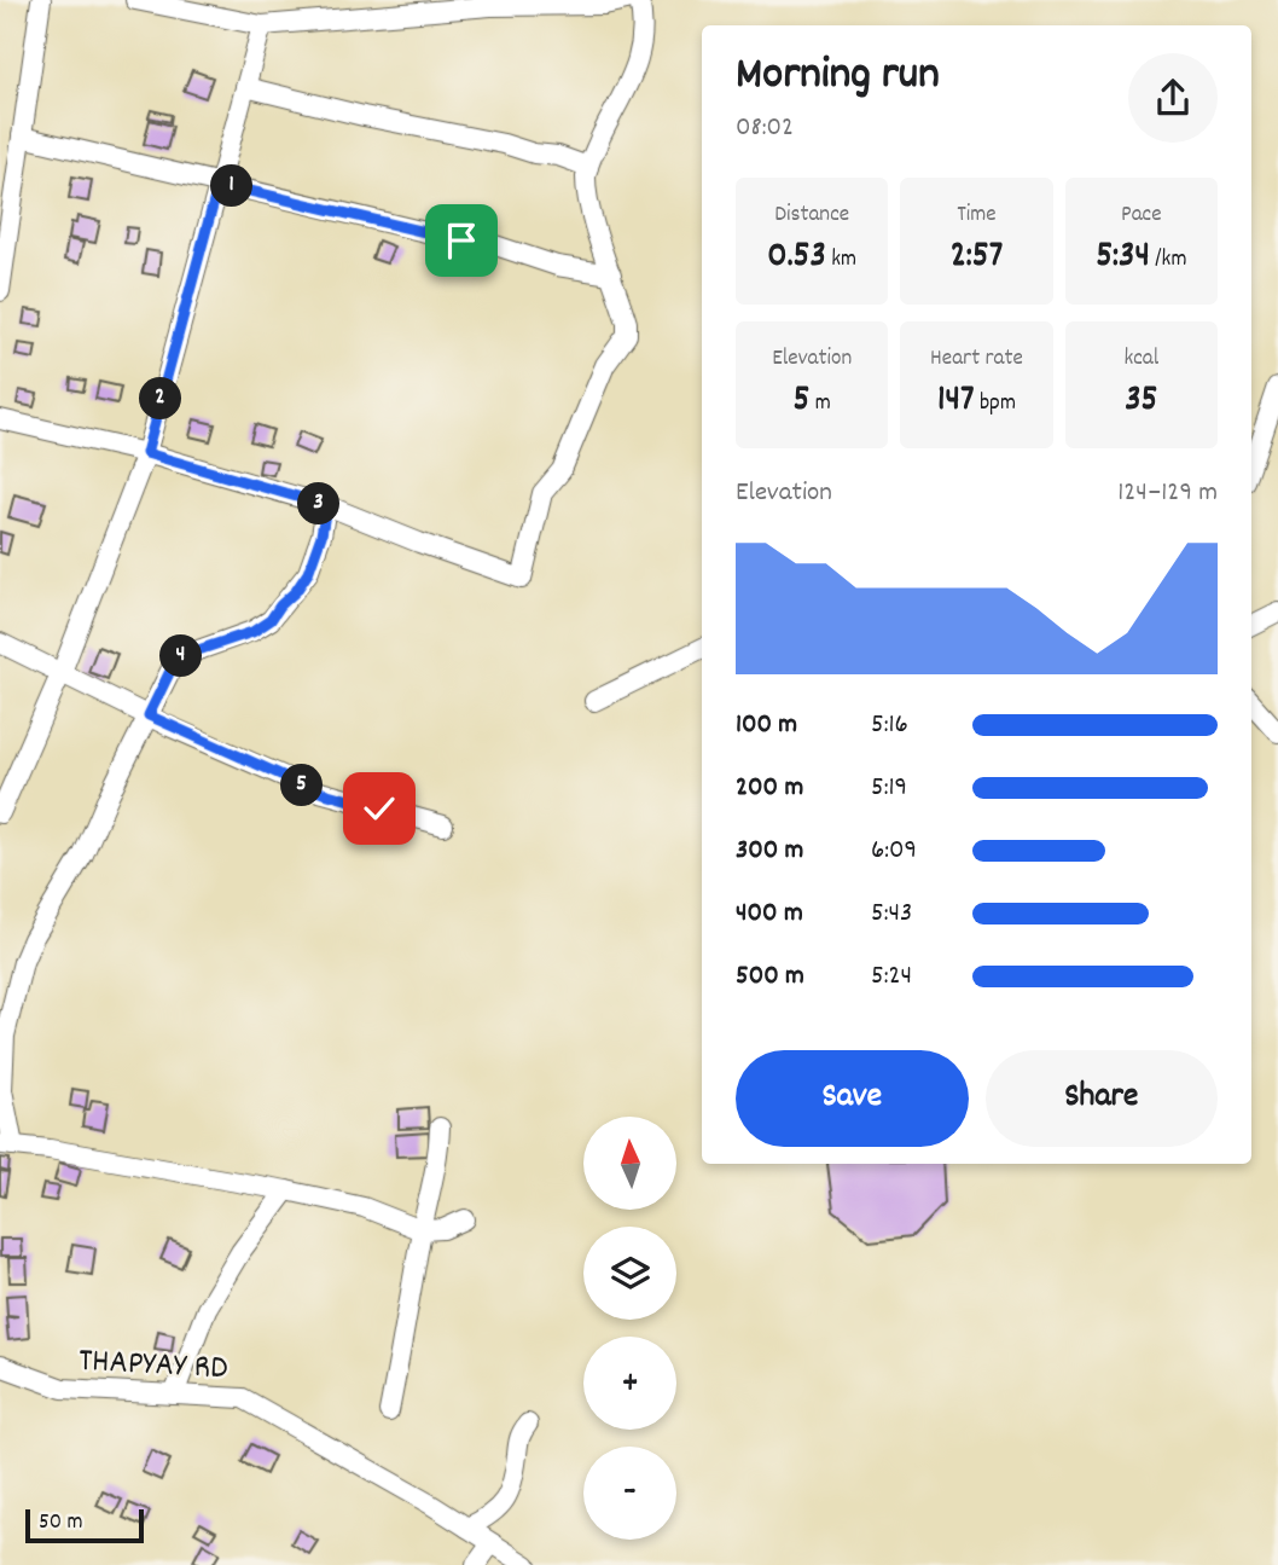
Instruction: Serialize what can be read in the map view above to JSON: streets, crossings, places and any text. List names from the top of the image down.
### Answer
{
  "streets": {
    "street": ["THAPYAY RD"]
  },
  "scale_bar": "50 m",
  "north": "top",
  "page": {
    "heading": ["Morning run", "08:02"],
    "pins": [
      "1",
      "2",
      "3",
      "4",
      "5"
    ],
    "stats": [
      ["Distance", "0.53 km"],
      ["Time", "2:57"],
      ["Pace", "5:34 /km"],
      ["Elevation", "5 m"],
      ["Heart rate", "147 bpm"],
      ["kcal", "35"]
    ],
    "chart": ["Elevation", "124–129 m"],
    "list": [
      {
        "name": "100 m",
        "note": "5:16"
      },
      {
        "name": "200 m",
        "note": "5:19"
      },
      {
        "name": "300 m",
        "note": "6:09"
      },
      {
        "name": "400 m",
        "note": "5:43"
      },
      {
        "name": "500 m",
        "note": "5:24"
      }
    ],
    "buttons": ["Save", "Share"],
    "map_buttons": ["+", "−"],
    "scale": "50 m"
  }
}
